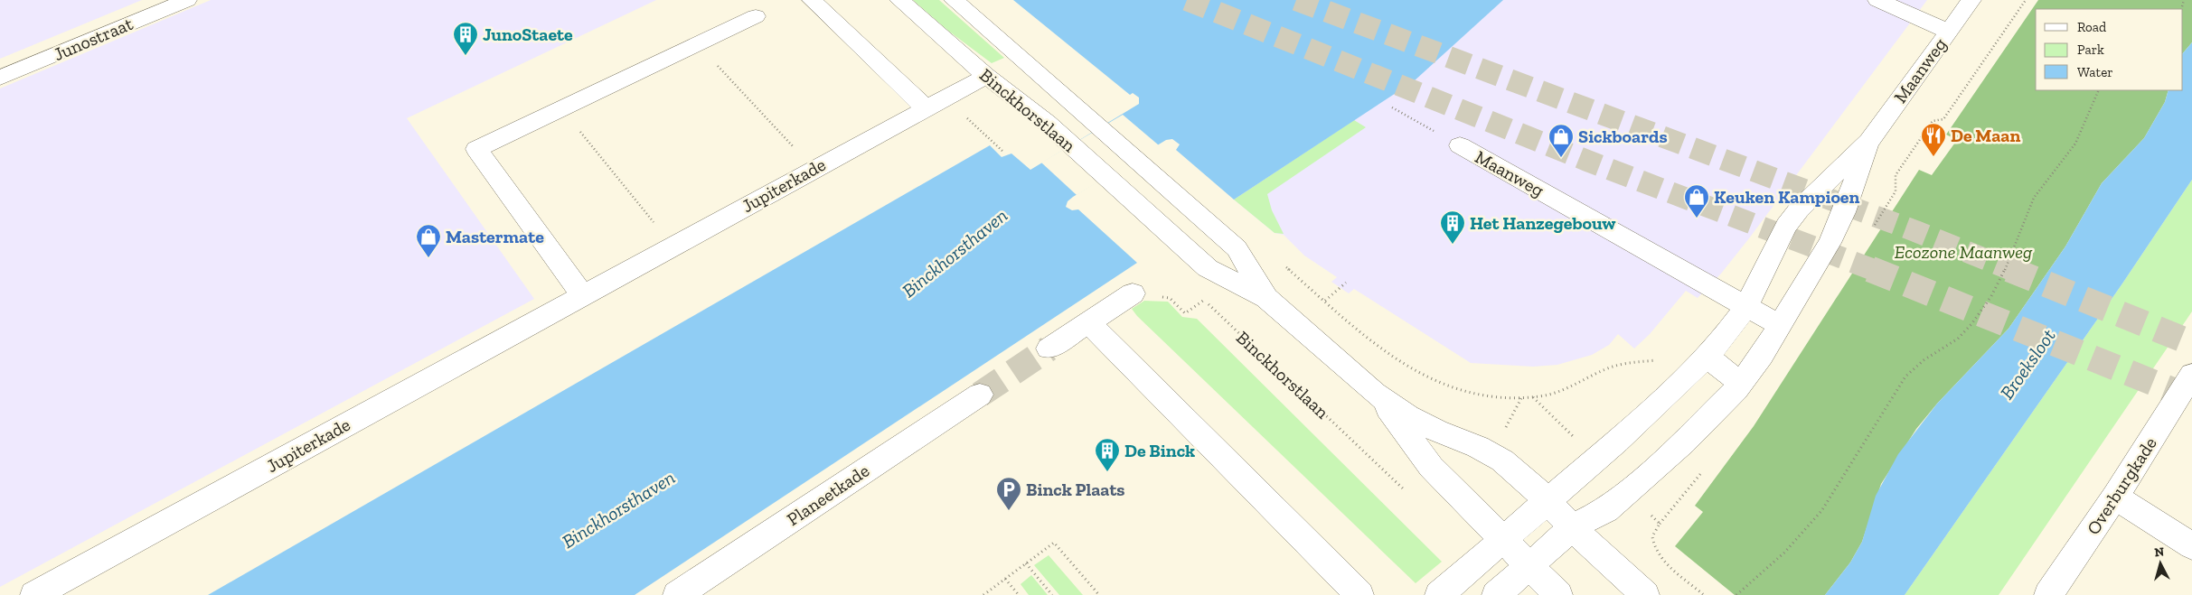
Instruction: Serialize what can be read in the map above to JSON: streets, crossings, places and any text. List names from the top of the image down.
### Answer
{
  "streets": {
    "street": [
      "Junostraat",
      "Maanweg",
      "Binckhorstlaan",
      "Jupiterkade",
      "Overburgkade",
      "Planeetkade"
    ]
  },
  "crossings": [
    ["Maanweg", "Binckhorstlaan"],
    ["Binckhorstlaan", "Jupiterkade"]
  ],
  "water": ["Binckhorsthaven", "Broeksloot"],
  "parks": ["Ecozone Maanweg"],
  "places": {
    "building": ["JunoStaete", "Het Hanzegebouw", "De Binck"],
    "restaurant": ["De Maan"],
    "shop": ["Sickboards", "Keuken Kampioen", "Mastermate"],
    "parking": ["Binck Plaats"]
  },
  "legend": ["Road", "Park", "Water"],
  "north": "top"
}
